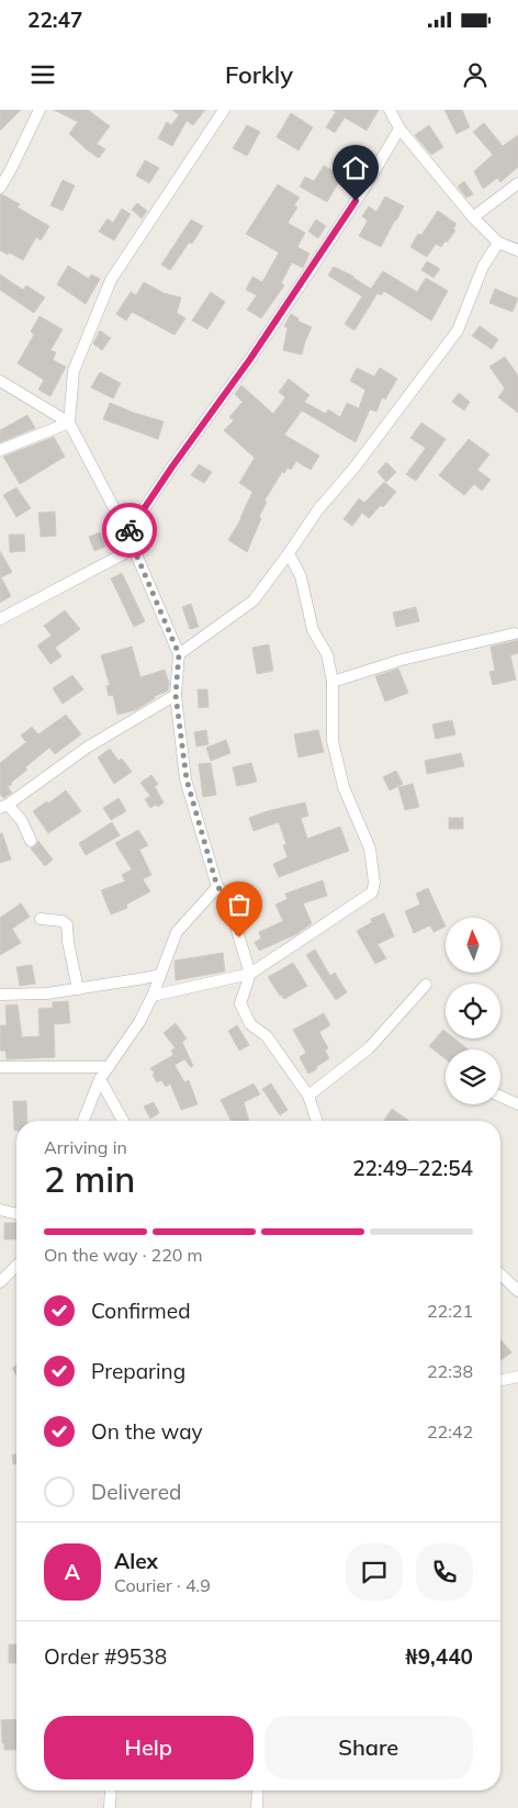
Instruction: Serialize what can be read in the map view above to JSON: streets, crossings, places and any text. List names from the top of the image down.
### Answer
{
  "north": "top",
  "page": {
    "status": "22:47",
    "header": "Forkly",
    "heading": ["2 min", "Arriving in", "22:49–22:54"],
    "panel": [
      "Alex",
      "Courier · 4.9",
      "Order #9538",
      "₦9,440"
    ],
    "bar": "On the way · 220 m",
    "list": [
      ["Confirmed", "22:21"],
      ["Preparing", "22:38"],
      ["On the way", "22:42"],
      "Delivered"
    ],
    "round": "A",
    "buttons": ["Help", "Share"]
  }
}
